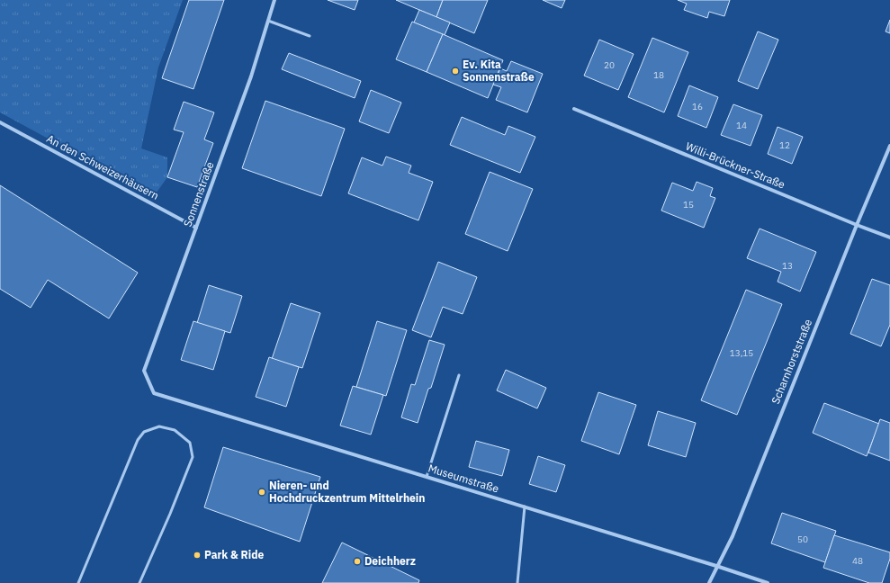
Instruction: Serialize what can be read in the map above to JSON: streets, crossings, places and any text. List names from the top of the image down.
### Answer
{
  "streets": {
    "street": [
      "Willi-Brückner-Straße",
      "An den Schweizerhäusern",
      "Sonnenstraße",
      "Scharnhorststraße",
      "Museumstraße"
    ]
  },
  "crossings": [
    ["Willi-Brückner-Straße", "Scharnhorststraße"],
    ["An den Schweizerhäusern", "Sonnenstraße"],
    ["Sonnenstraße", "Museumstraße"],
    ["Scharnhorststraße", "Museumstraße"]
  ],
  "places": [
    "Ev. Kita Sonnenstraße",
    "Nieren- und Hochdruckzentrum Mittelrhein",
    "Park & Ride",
    "Deichherz"
  ],
  "house_numbers": [
    "20",
    "18",
    "16",
    "14",
    "12",
    "15",
    "13",
    "13,15",
    "50",
    "48"
  ]
}
